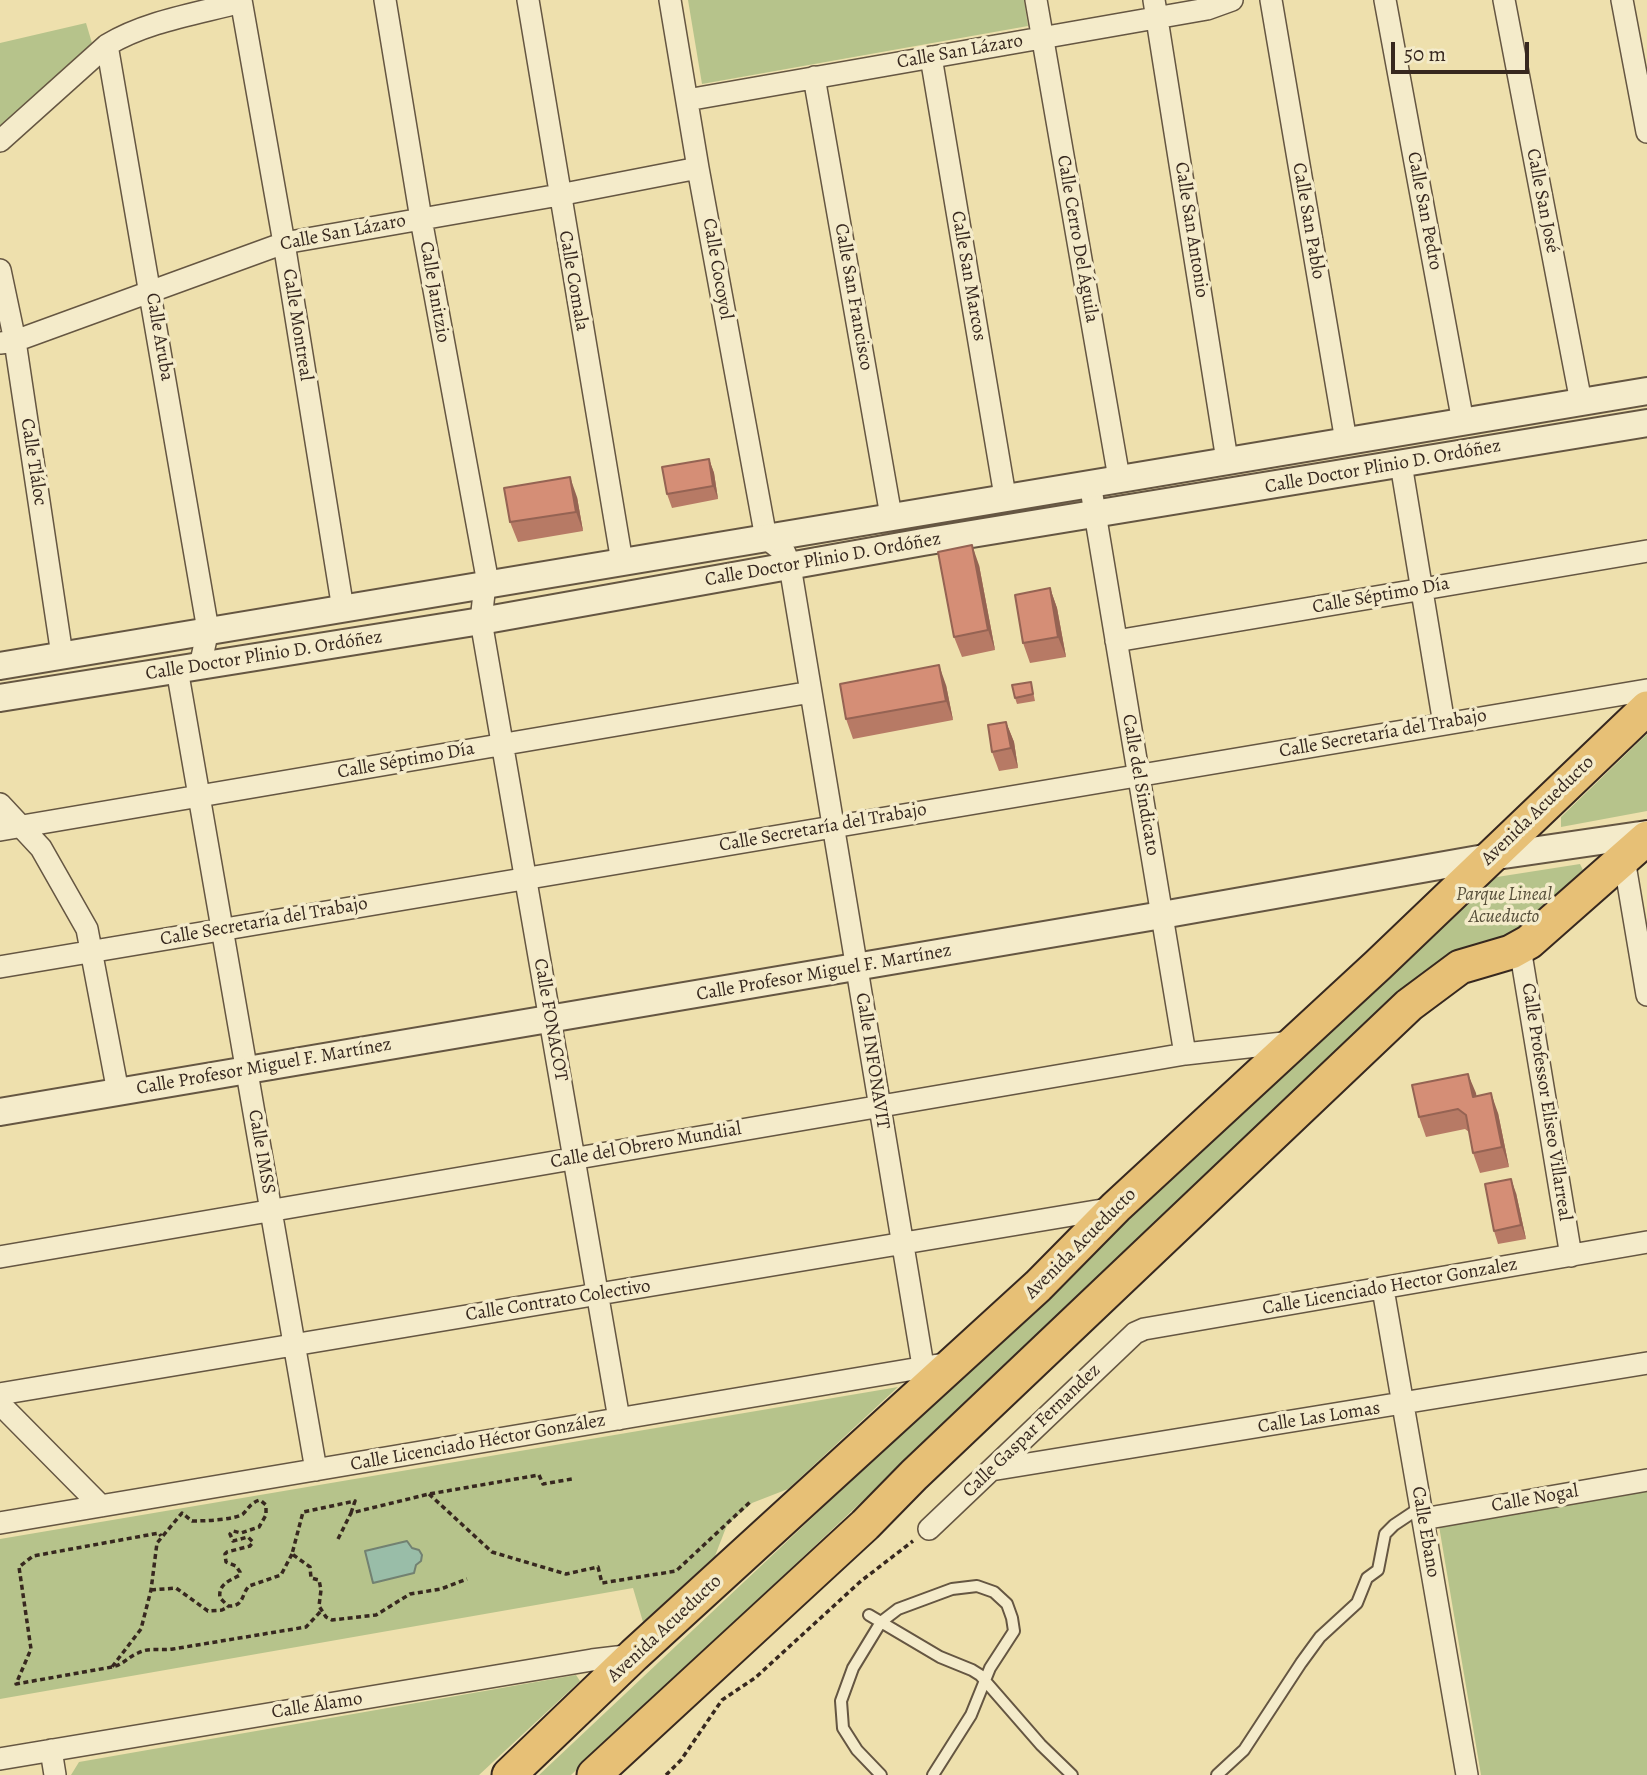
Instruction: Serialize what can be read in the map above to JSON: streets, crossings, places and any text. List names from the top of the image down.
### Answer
{
  "streets": {
    "main road": ["Avenida Acueducto"],
    "street": [
      "Calle San Lázaro",
      "Calle San José",
      "Calle San Pedro",
      "Calle San Pablo",
      "Calle San Antonio",
      "Calle Cerro Del Águila",
      "Calle Cocoyol",
      "Calle San Marcos",
      "Calle Comala",
      "Calle Janitzio",
      "Calle San Francisco",
      "Calle Montreal",
      "Calle Aruba",
      "Calle Tláloc",
      "Calle Doctor Plinio D. Ordóñez",
      "Calle Séptimo Día",
      "Calle Secretaría del Trabajo",
      "Calle del Sindicato",
      "Calle Profesor Miguel F. Martínez",
      "Calle FONACOT",
      "Calle INFONAVIT",
      "Calle Professor Eliseo Villarreal",
      "Calle del Obrero Mundial",
      "Calle IMSS",
      "Calle Licenciado Hector Gonzalez",
      "Calle Contrato Colectivo",
      "Calle Las Lomas",
      "Calle Gaspar Fernandez",
      "Calle Licenciado Héctor González",
      "Calle Nogal",
      "Calle Ebano",
      "Calle Álamo"
    ]
  },
  "crossings": [
    ["Calle San Lázaro", "Calle San Antonio"],
    ["Calle San Lázaro", "Calle Cerro Del Águila"],
    ["Calle San Lázaro", "Calle Cocoyol"],
    ["Calle San Lázaro", "Calle San Marcos"],
    ["Calle San Lázaro", "Calle Comala"],
    ["Calle San Lázaro", "Calle Janitzio"],
    ["Calle San Lázaro", "Calle San Francisco"],
    ["Calle San Lázaro", "Calle Montreal"],
    ["Calle San Lázaro", "Calle Aruba"],
    ["Calle San Lázaro", "Calle Tláloc"],
    ["Calle San José", "Calle Doctor Plinio D. Ordóñez"],
    ["Calle San Pedro", "Calle Doctor Plinio D. Ordóñez"],
    ["Calle San Pablo", "Calle Doctor Plinio D. Ordóñez"],
    ["Calle San Antonio", "Calle Doctor Plinio D. Ordóñez"],
    ["Calle Cerro Del Águila", "Calle Doctor Plinio D. Ordóñez"],
    ["Calle Cocoyol", "Calle Doctor Plinio D. Ordóñez"],
    ["Calle San Marcos", "Calle Doctor Plinio D. Ordóñez"],
    ["Calle Comala", "Calle Doctor Plinio D. Ordóñez"],
    ["Calle Janitzio", "Calle Doctor Plinio D. Ordóñez"],
    ["Calle Janitzio", "Calle FONACOT"],
    ["Calle San Francisco", "Calle Doctor Plinio D. Ordóñez"],
    ["Calle Montreal", "Calle Doctor Plinio D. Ordóñez"],
    ["Calle Aruba", "Calle Doctor Plinio D. Ordóñez"],
    ["Calle Tláloc", "Calle Doctor Plinio D. Ordóñez"],
    ["Calle Doctor Plinio D. Ordóñez", "Calle del Sindicato"],
    ["Calle Doctor Plinio D. Ordóñez", "Calle FONACOT"],
    ["Calle Doctor Plinio D. Ordóñez", "Calle INFONAVIT"],
    ["Calle Doctor Plinio D. Ordóñez", "Calle IMSS"],
    ["Calle Séptimo Día", "Calle del Sindicato"],
    ["Calle Séptimo Día", "Calle FONACOT"],
    ["Calle Séptimo Día", "Calle INFONAVIT"],
    ["Calle Séptimo Día", "Calle IMSS"],
    ["Calle Secretaría del Trabajo", "Calle del Sindicato"],
    ["Calle Secretaría del Trabajo", "Calle FONACOT"],
    ["Calle Secretaría del Trabajo", "Calle INFONAVIT"],
    ["Calle Secretaría del Trabajo", "Calle IMSS"],
    ["Calle del Sindicato", "Calle Profesor Miguel F. Martínez"],
    ["Calle del Sindicato", "Calle del Obrero Mundial"],
    ["Avenida Acueducto", "Calle Profesor Miguel F. Martínez"],
    ["Avenida Acueducto", "Calle INFONAVIT"],
    ["Avenida Acueducto", "Calle del Obrero Mundial"],
    ["Avenida Acueducto", "Calle Contrato Colectivo"],
    ["Avenida Acueducto", "Calle Licenciado Héctor González"],
    ["Avenida Acueducto", "Calle Álamo"],
    ["Calle Profesor Miguel F. Martínez", "Calle FONACOT"],
    ["Calle Profesor Miguel F. Martínez", "Calle INFONAVIT"],
    ["Calle Profesor Miguel F. Martínez", "Calle IMSS"],
    ["Calle FONACOT", "Calle del Obrero Mundial"],
    ["Calle FONACOT", "Calle Contrato Colectivo"],
    ["Calle FONACOT", "Calle Licenciado Héctor González"],
    ["Calle INFONAVIT", "Calle del Obrero Mundial"],
    ["Calle INFONAVIT", "Calle Contrato Colectivo"],
    ["Calle INFONAVIT", "Calle Licenciado Héctor González"],
    ["Calle Professor Eliseo Villarreal", "Calle Licenciado Hector Gonzalez"],
    ["Calle del Obrero Mundial", "Calle IMSS"],
    ["Calle IMSS", "Calle Contrato Colectivo"],
    ["Calle IMSS", "Calle Licenciado Héctor González"],
    ["Calle Licenciado Hector Gonzalez", "Calle Gaspar Fernandez"],
    ["Calle Licenciado Hector Gonzalez", "Calle Ebano"],
    ["Calle Las Lomas", "Calle Gaspar Fernandez"],
    ["Calle Las Lomas", "Calle Ebano"],
    ["Calle Nogal", "Calle Ebano"]
  ],
  "parks": ["Parque Lineal Acueducto"],
  "scale_bar": "50 m"
}
